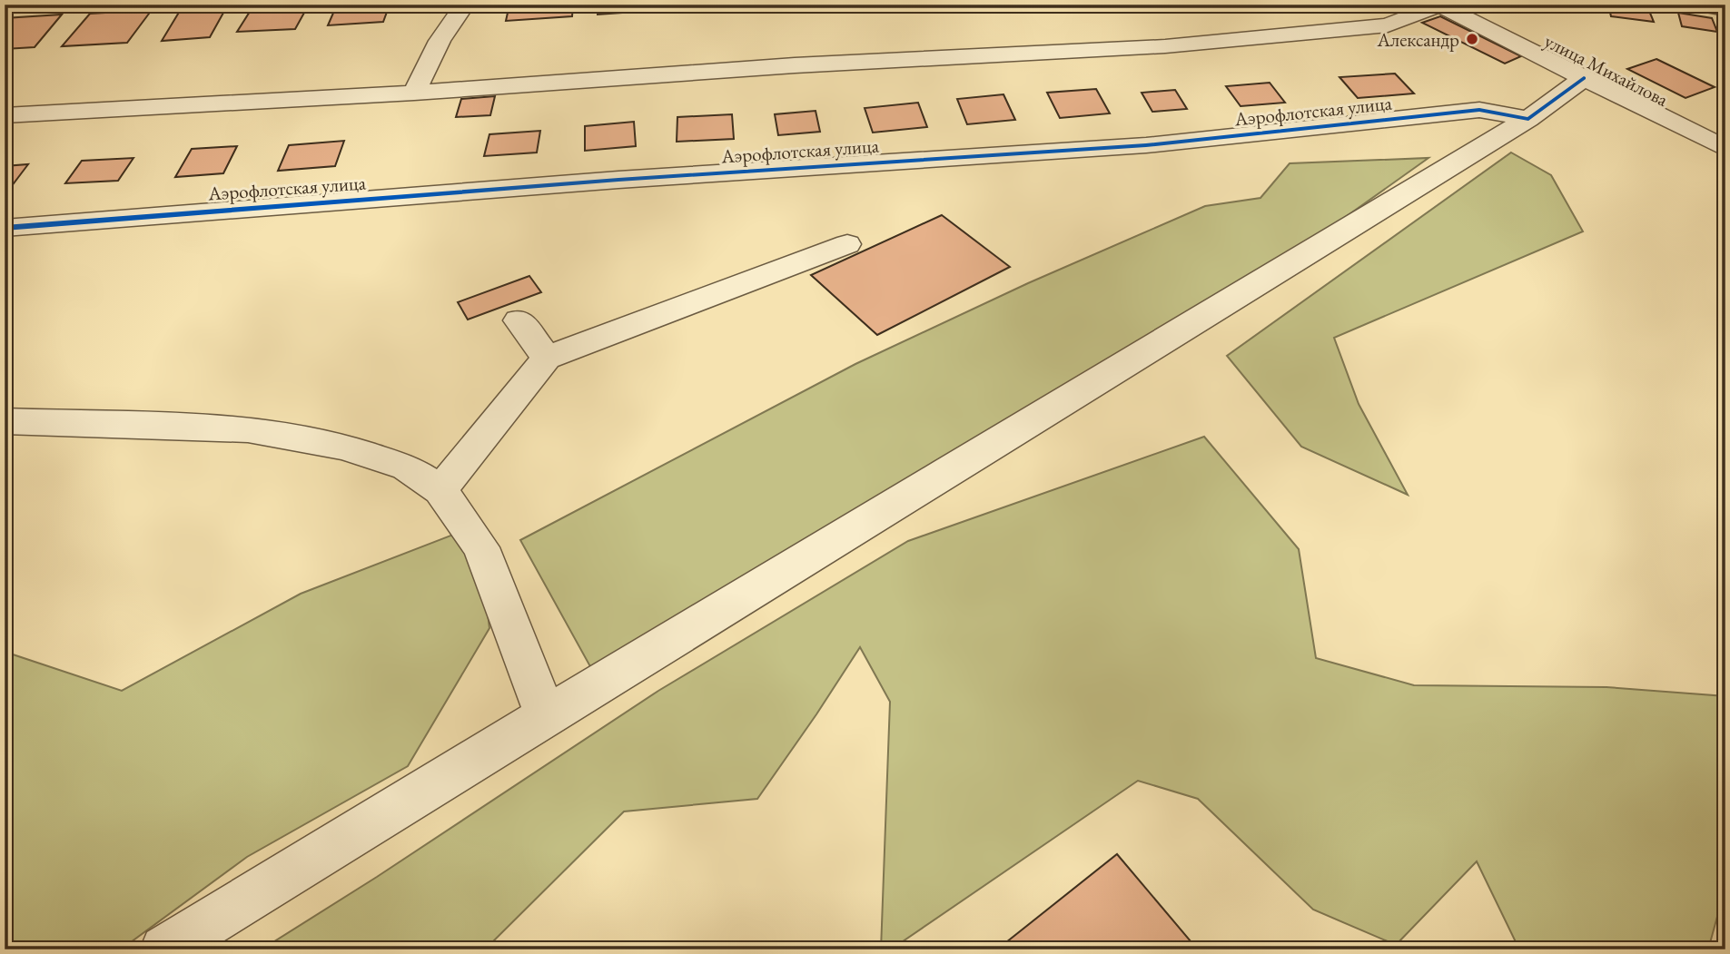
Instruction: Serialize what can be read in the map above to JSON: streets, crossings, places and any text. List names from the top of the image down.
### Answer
{
  "streets": {
    "street": ["улица Михайлова", "Аэрофлотская улица"]
  },
  "places": ["Александр"]
}
